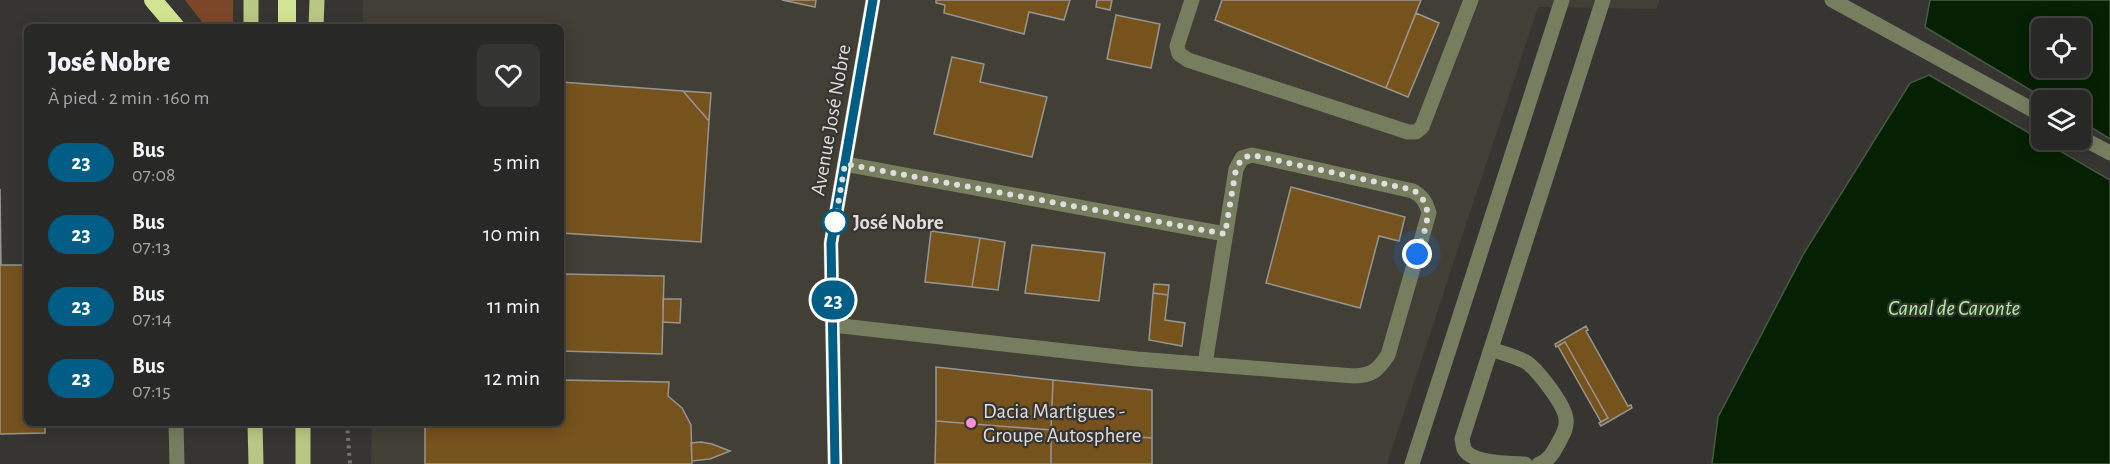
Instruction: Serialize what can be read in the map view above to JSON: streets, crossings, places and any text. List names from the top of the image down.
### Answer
{
  "streets": {
    "street": ["Avenue José Nobre"]
  },
  "water": ["Canal de Caronte"],
  "places": ["José Nobre", "Dacia Martigues - Groupe Autosphere"],
  "lines": ["bus line 23"],
  "page": {
    "on_map": "23",
    "heading": ["José Nobre", "À pied · 2 min · 160 m"],
    "list": [
      {
        "mark": "23",
        "name": "Bus",
        "note": "07:08",
        "value": "5 min"
      },
      {
        "mark": "23",
        "name": "Bus",
        "note": "07:13",
        "value": "10 min"
      },
      {
        "mark": "23",
        "name": "Bus",
        "note": "07:14",
        "value": "11 min"
      },
      {
        "mark": "23",
        "name": "Bus",
        "note": "07:15",
        "value": "12 min"
      }
    ]
  }
}
